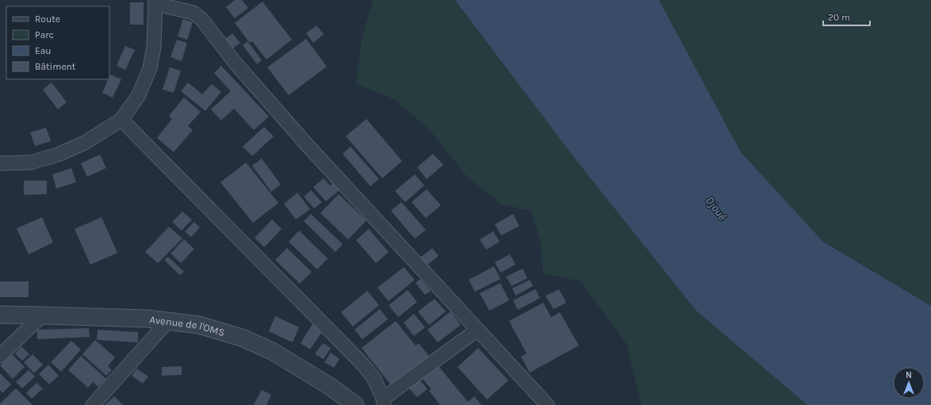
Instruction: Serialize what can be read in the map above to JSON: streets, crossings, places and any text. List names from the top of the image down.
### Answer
{
  "streets": {
    "street": ["Avenue de l'OMS"]
  },
  "water": ["Djoué"],
  "legend": [
    "Route",
    "Parc",
    "Eau",
    "Bâtiment"
  ],
  "scale_bar": "20 m",
  "north": "top"
}
